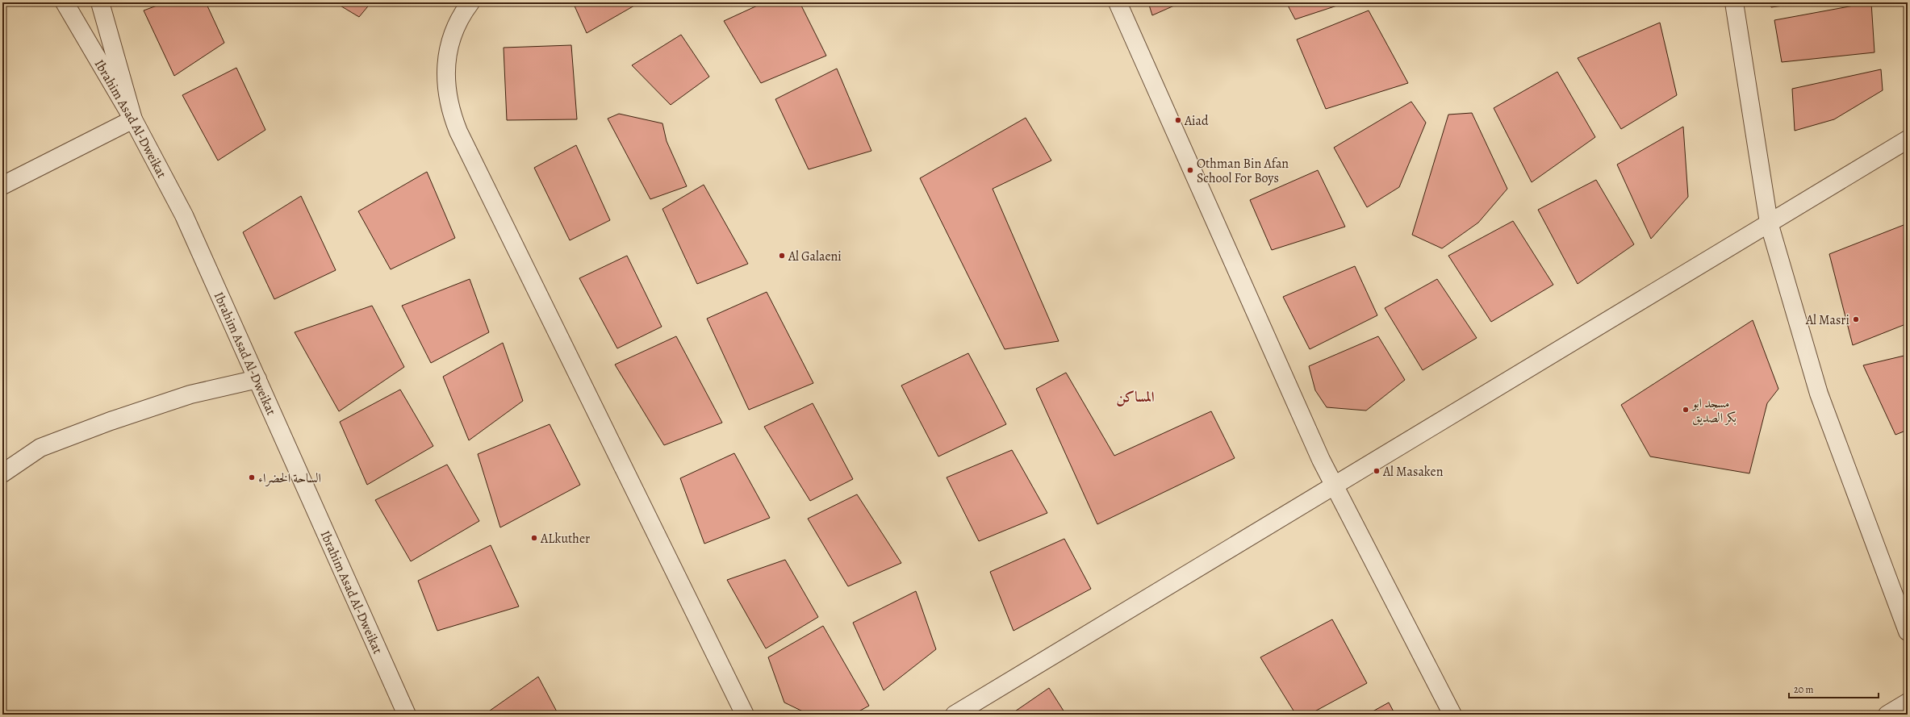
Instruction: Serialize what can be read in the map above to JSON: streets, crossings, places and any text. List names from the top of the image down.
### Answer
{
  "streets": {
    "street": ["Ibrahim Asad Al-Dweikat"]
  },
  "districts": ["المساكن"],
  "places": [
    "Aiad",
    "Othman Bin Afan School For Boys",
    "Al Galaeni",
    "Al Masri",
    "مسجد ابو بكر الصديق",
    "Al Masaken",
    "الساحة الخضراء",
    "ALkuther"
  ],
  "scale_bar": "20 m"
}
